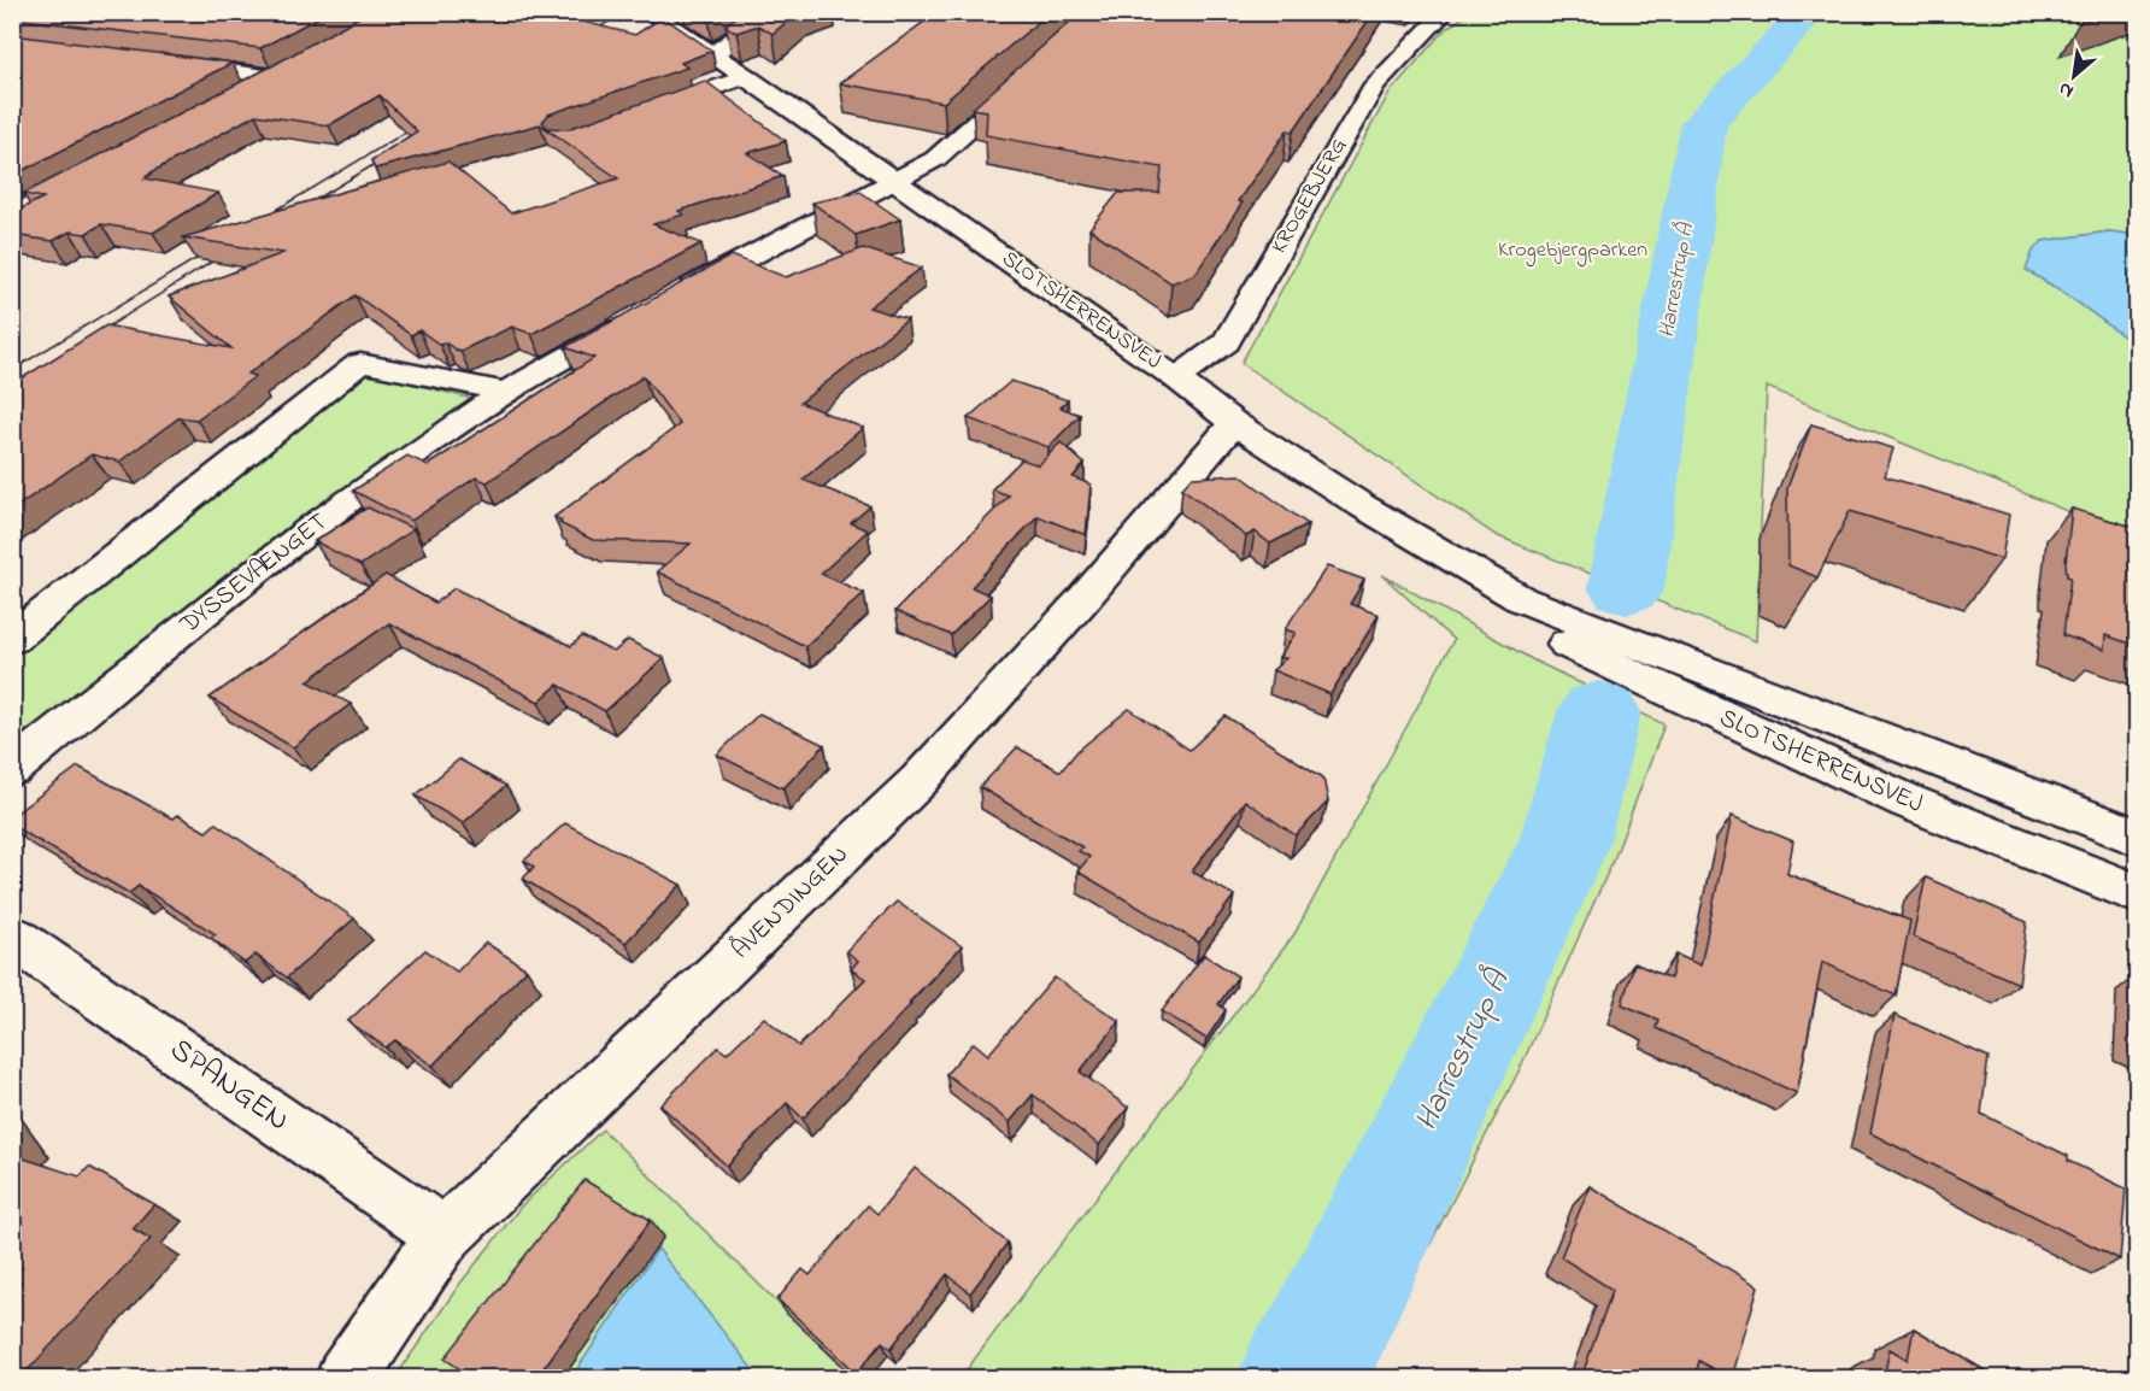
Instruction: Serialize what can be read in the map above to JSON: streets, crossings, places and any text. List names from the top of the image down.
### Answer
{
  "streets": {
    "street": [
      "KROGEBJERG",
      "SLOTSHERRENSVEJ",
      "DYSSEVÆNGET",
      "ÅVENDINGEN",
      "SPANGEN"
    ]
  },
  "crossings": [
    ["KROGEBJERG", "SLOTSHERRENSVEJ"],
    ["SLOTSHERRENSVEJ", "ÅVENDINGEN"],
    ["ÅVENDINGEN", "SPANGEN"]
  ],
  "water": ["Harrestrup Å"],
  "parks": ["Krogebjergparken"],
  "north": "bottom left"
}
